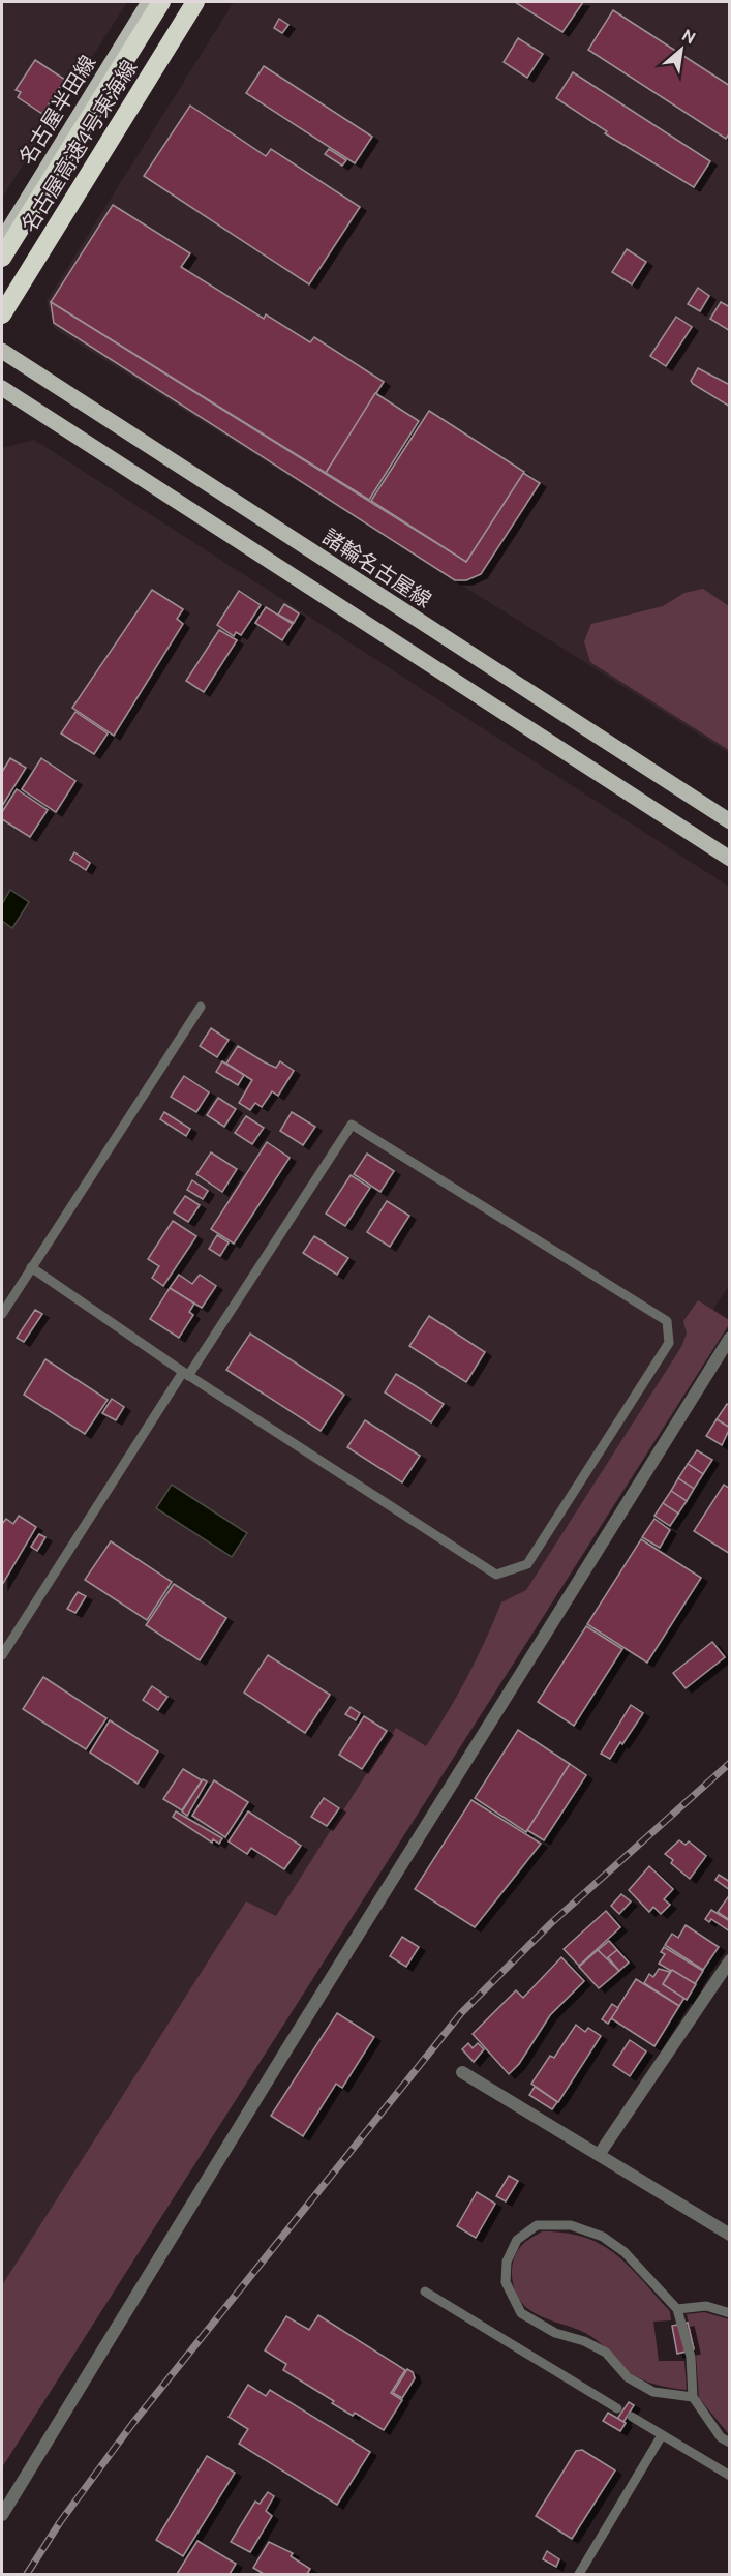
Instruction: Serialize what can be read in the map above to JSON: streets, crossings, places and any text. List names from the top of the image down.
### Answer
{
  "streets": {
    "highway": ["名古屋高速4号東海線"],
    "main road": ["名古屋半田線", "諸輪名古屋線"]
  },
  "north": "top right"
}
